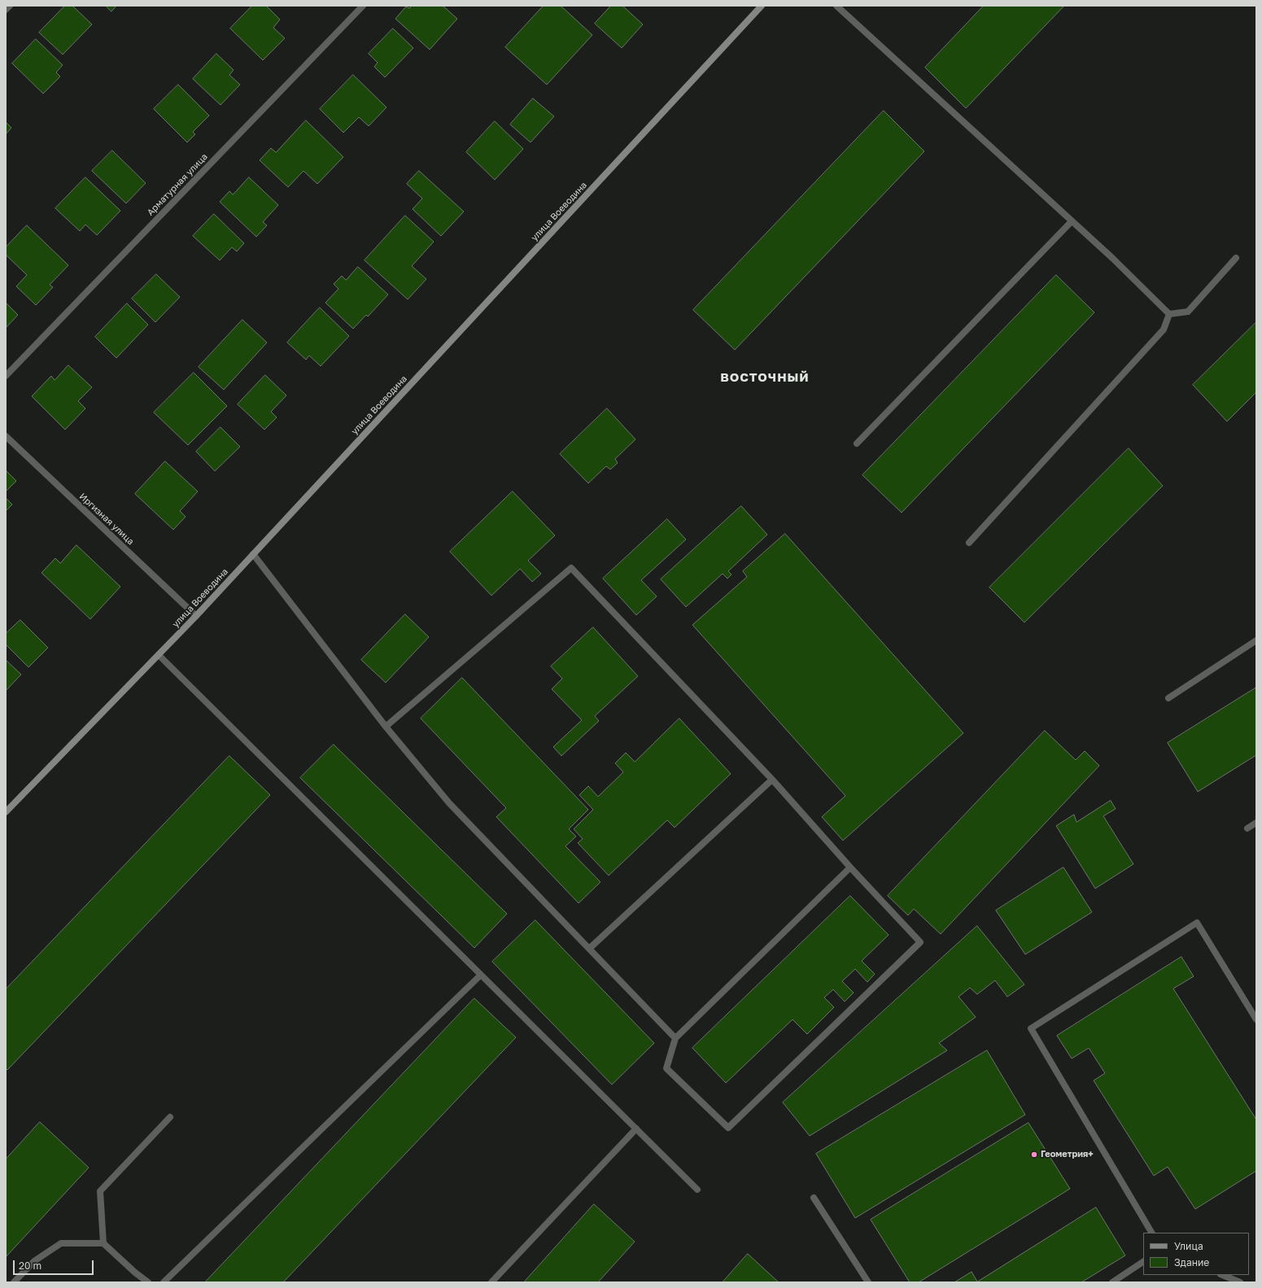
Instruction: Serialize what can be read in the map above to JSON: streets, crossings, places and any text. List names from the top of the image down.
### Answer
{
  "streets": {
    "street": ["Арматурная улица", "улица Воеводина", "Иргизная улица"]
  },
  "crossings": [
    ["улица Воеводина", "Иргизная улица"]
  ],
  "districts": ["ВОСТОЧНЫЙ"],
  "places": ["Геометрия+"],
  "legend": ["Улица", "Здание"],
  "scale_bar": "20 m"
}
